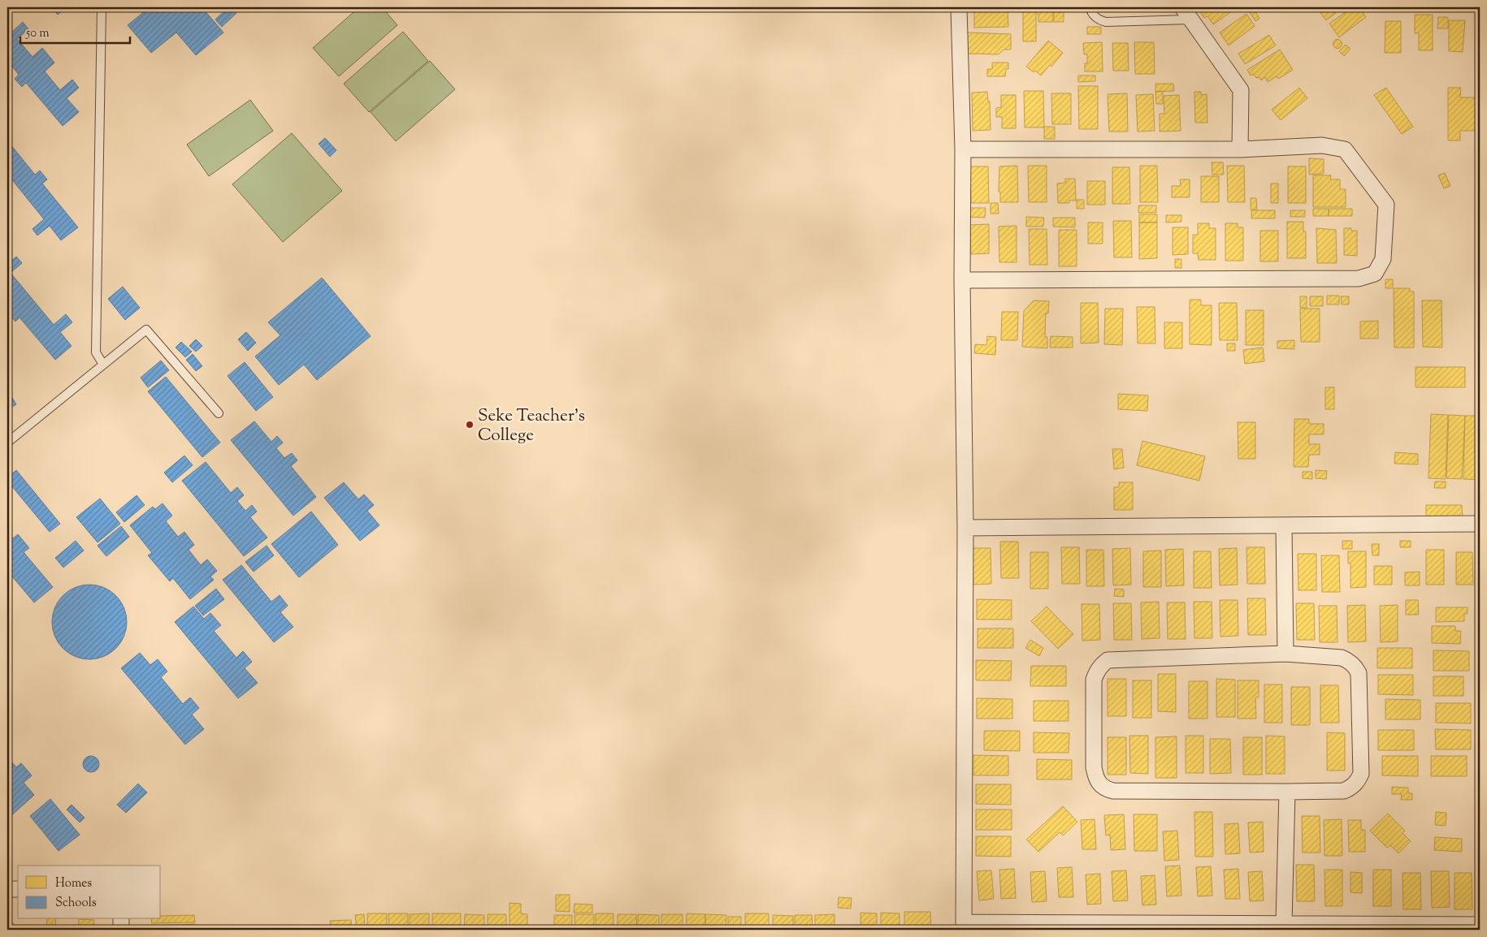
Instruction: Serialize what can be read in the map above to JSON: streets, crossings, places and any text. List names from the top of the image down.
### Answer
{
  "places": ["Seke Teacher's College"],
  "legend": ["Homes", "Schools"],
  "scale_bar": "50 m"
}
